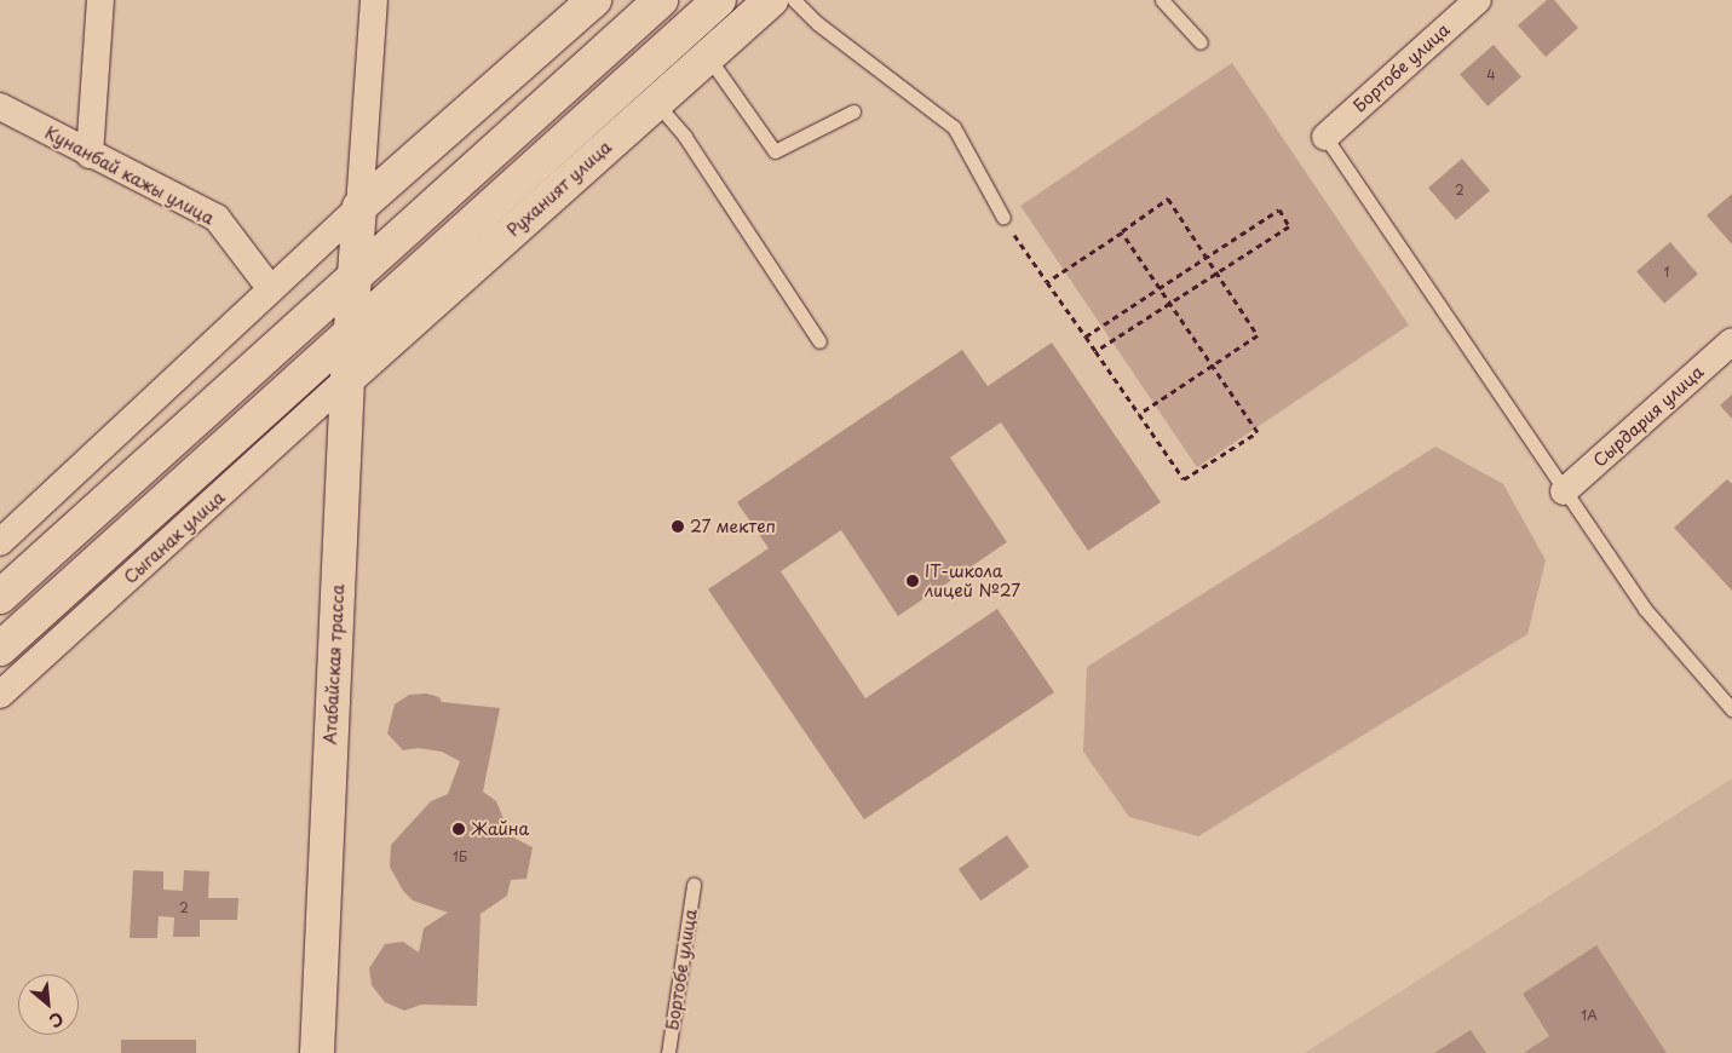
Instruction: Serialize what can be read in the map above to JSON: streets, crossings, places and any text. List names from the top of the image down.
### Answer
{
  "streets": {
    "main road": ["Руханият улица", "Атабайская трасса"],
    "street": [
      "Бортобе улица",
      "Кунанбай кажы улица",
      "Сырдария улица",
      "Сыганак улица"
    ]
  },
  "crossings": [
    ["Руханият улица", "Сыганак улица"],
    ["Руханият улица", "Атабайская трасса"],
    ["Сыганак улица", "Атабайская трасса"]
  ],
  "places": ["27 мектеп", "IT-школа лицей №27", "Жайна"],
  "house_numbers": [
    "4",
    "2",
    "1",
    "1Б",
    "2",
    "1А"
  ],
  "north": "bottom right"
}
